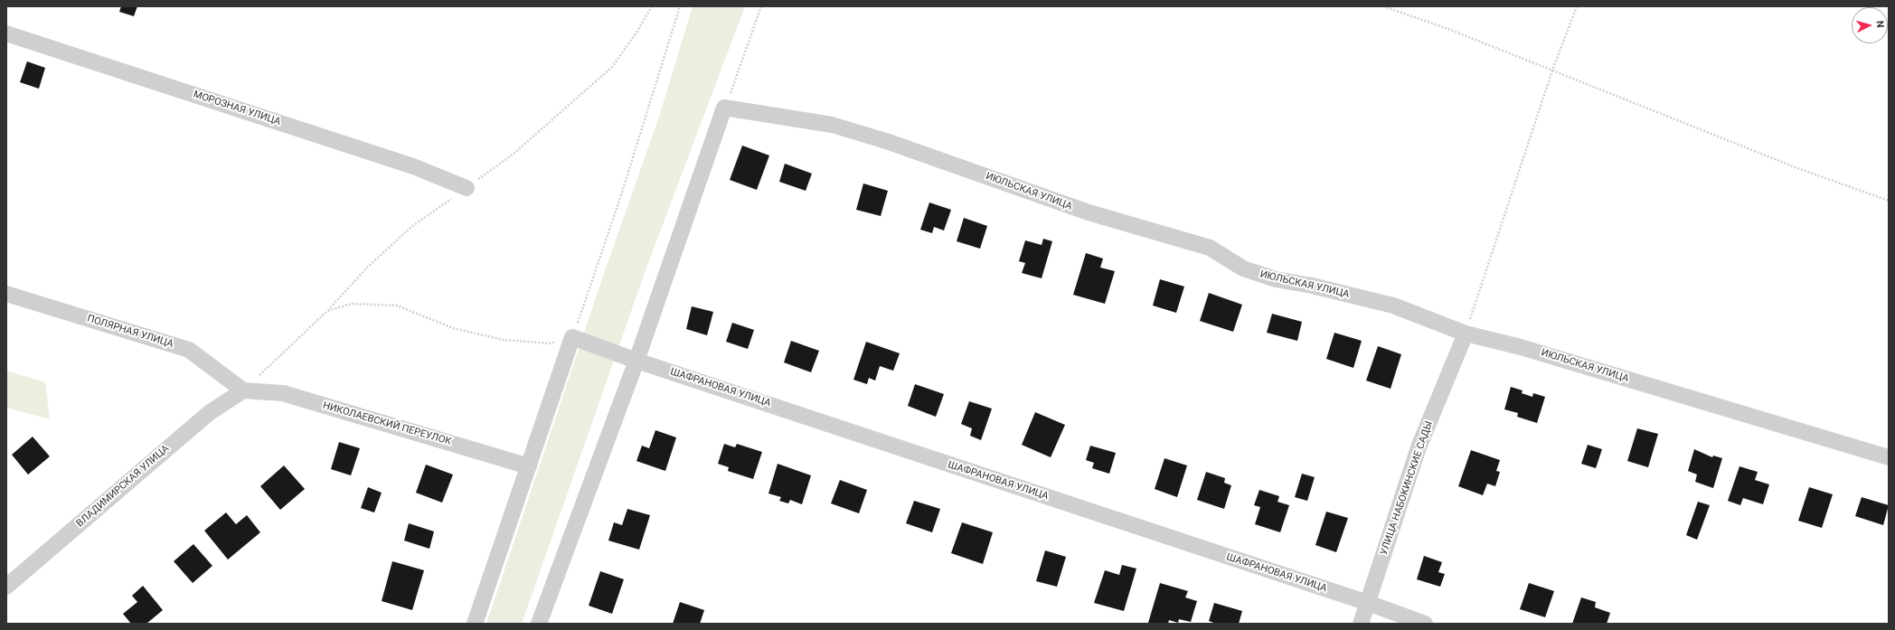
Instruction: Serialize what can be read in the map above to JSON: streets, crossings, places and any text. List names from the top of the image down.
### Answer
{
  "streets": {
    "street": [
      "МОРОЗНАЯ УЛИЦА",
      "ИЮЛЬСКАЯ УЛИЦА",
      "ПОЛЯРНАЯ УЛИЦА",
      "ШАФРАНОВАЯ УЛИЦА",
      "НИКОЛАЕВСКИЙ ПЕРЕУЛОК",
      "ВЛАДИМИРСКАЯ УЛИЦА",
      "УЛИЦА НАБОКИНСКИЕ САДЫ"
    ]
  },
  "crossings": [
    ["ИЮЛЬСКАЯ УЛИЦА", "УЛИЦА НАБОКИНСКИЕ САДЫ"],
    ["ПОЛЯРНАЯ УЛИЦА", "НИКОЛАЕВСКИЙ ПЕРЕУЛОК"],
    ["ПОЛЯРНАЯ УЛИЦА", "ВЛАДИМИРСКАЯ УЛИЦА"],
    ["ШАФРАНОВАЯ УЛИЦА", "УЛИЦА НАБОКИНСКИЕ САДЫ"],
    ["НИКОЛАЕВСКИЙ ПЕРЕУЛОК", "ВЛАДИМИРСКАЯ УЛИЦА"]
  ],
  "north": "right"
}
